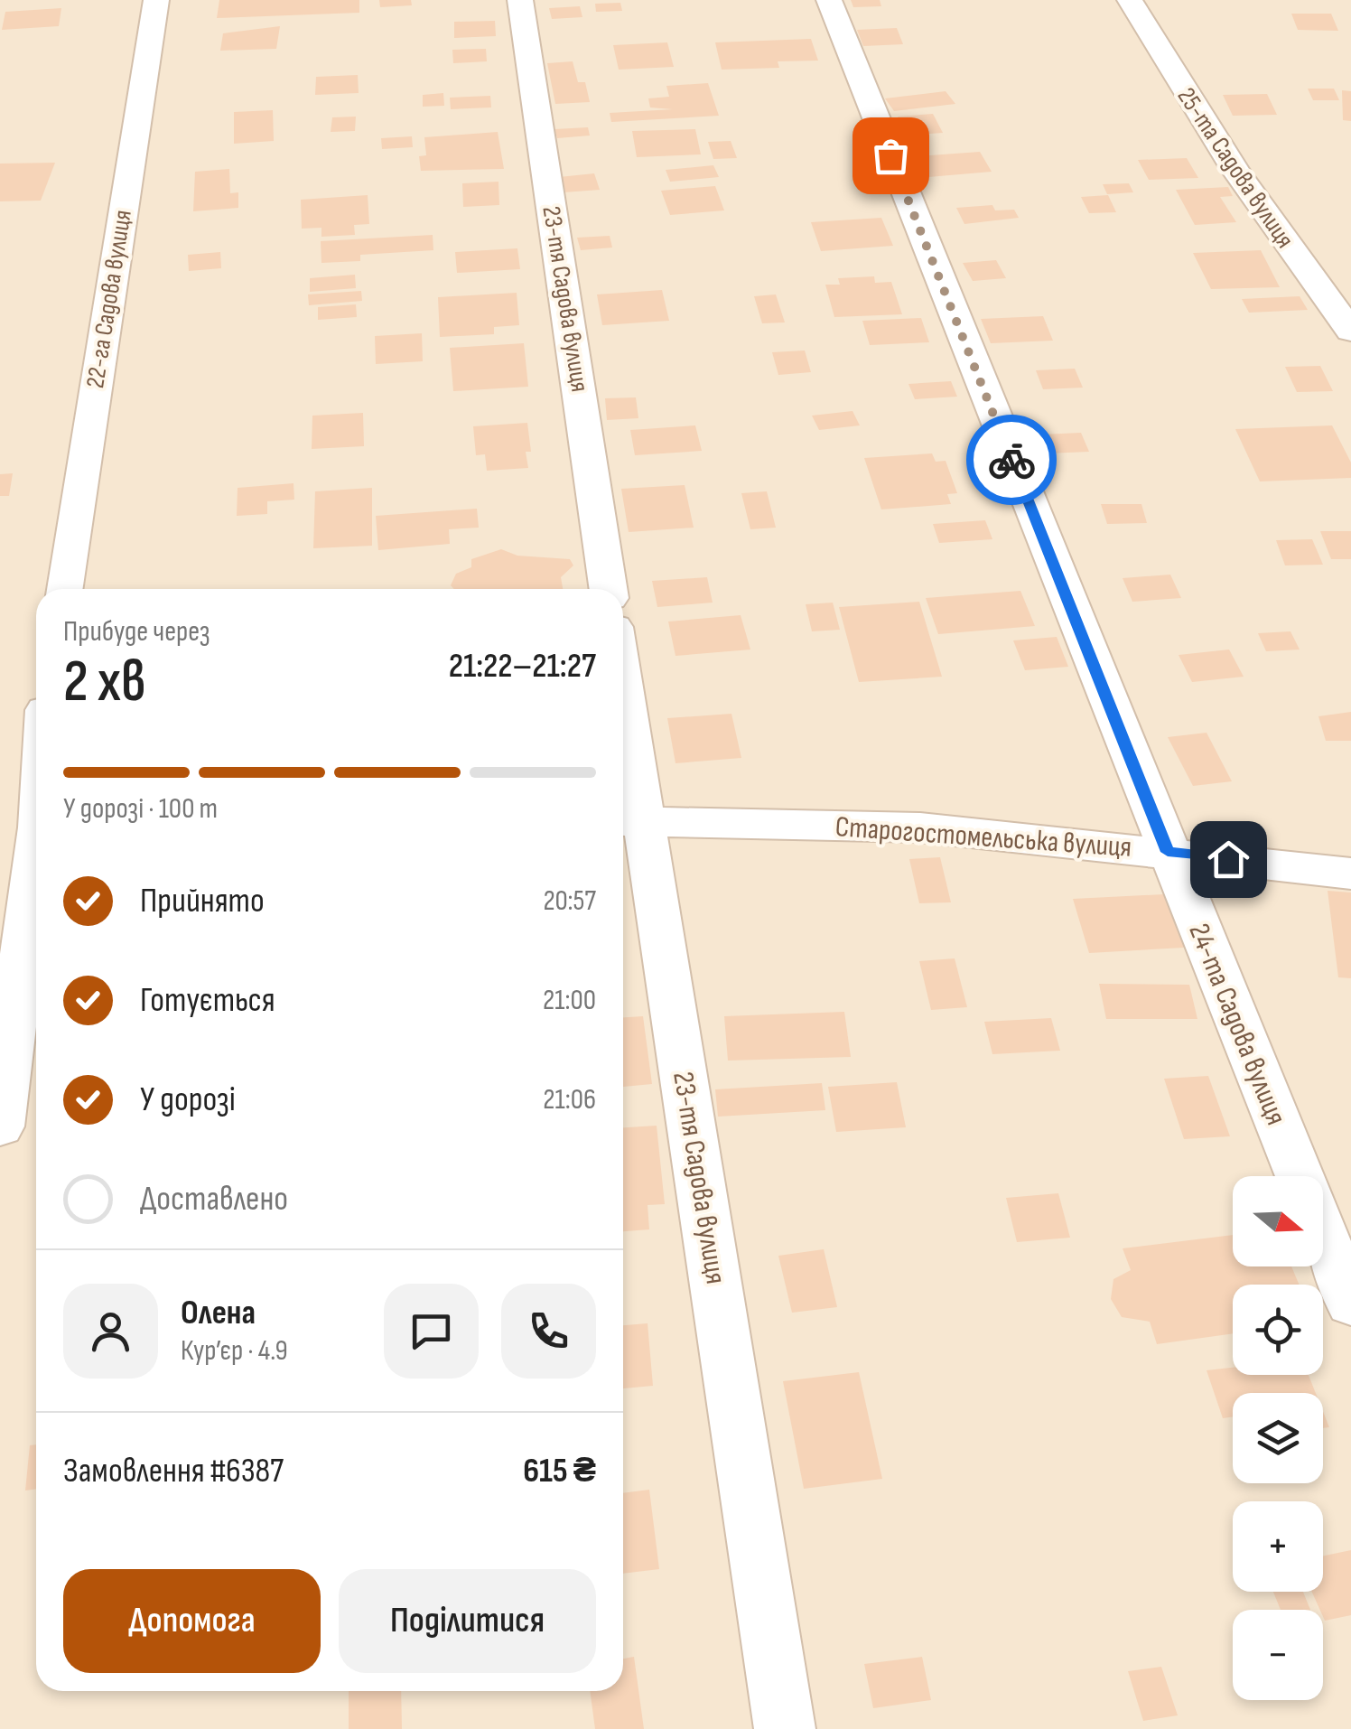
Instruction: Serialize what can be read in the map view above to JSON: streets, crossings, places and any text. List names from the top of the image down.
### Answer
{
  "streets": {
    "street": [
      "25-та Садова вулиця",
      "22-га Садова вулиця",
      "23-тя Садова вулиця",
      "Старогостомельська вулиця",
      "24-та Садова вулиця"
    ]
  },
  "crossings": [
    ["23-тя Садова вулиця", "Старогостомельська вулиця"],
    ["Старогостомельська вулиця", "24-та Садова вулиця"]
  ],
  "north": "right",
  "page": {
    "heading": ["2 хв", "Прибуде через", "21:22–21:27"],
    "panel": [
      "Олена",
      "Кур’єр · 4.9",
      "Замовлення #6387",
      "615 ₴"
    ],
    "bar": "У дорозі · 100 m",
    "list": [
      ["Прийнято", "20:57"],
      ["Готується", "21:00"],
      ["У дорозі", "21:06"],
      "Доставлено"
    ],
    "map_buttons": ["+", "−"],
    "buttons": ["Допомога", "Поділитися"]
  }
}
